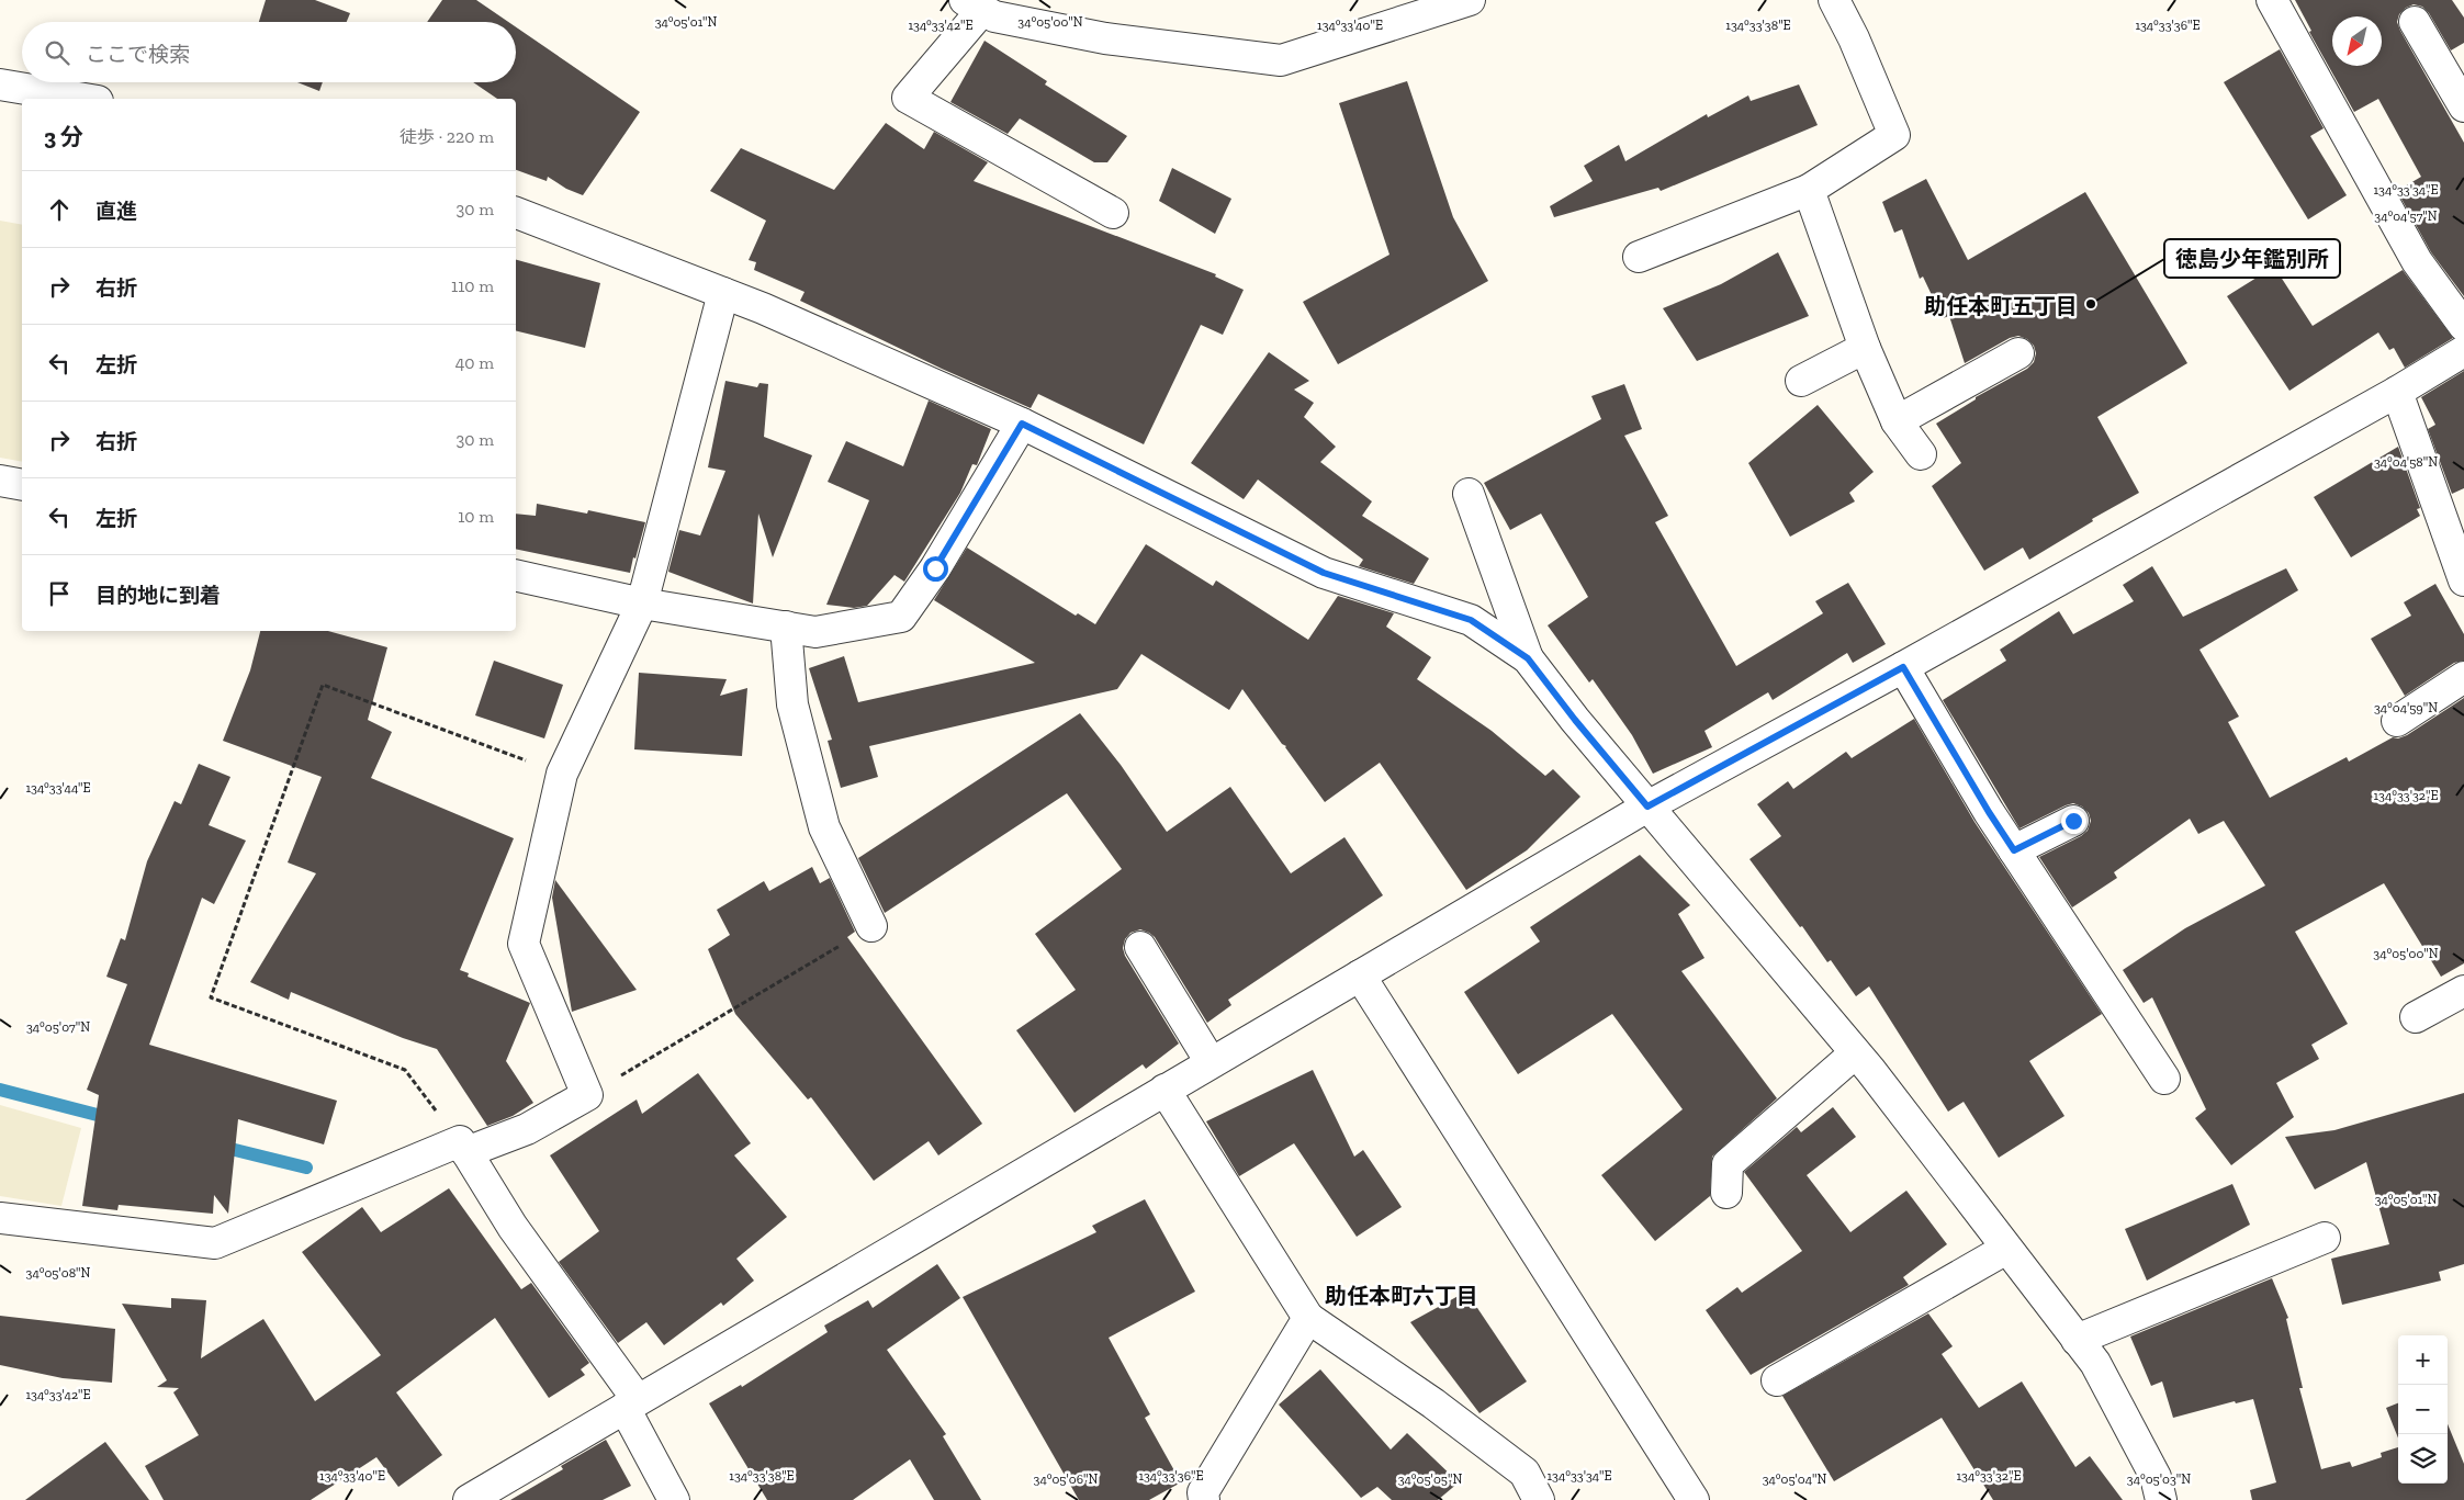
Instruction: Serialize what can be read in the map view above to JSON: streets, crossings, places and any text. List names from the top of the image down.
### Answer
{
  "districts": ["助任本町五丁目", "助任本町六丁目"],
  "places": ["徳島少年鑑別所"],
  "north": "bottom left",
  "page": {
    "search": "ここで検索",
    "heading": ["3 分", "徒歩 · 220 m"],
    "list": [
      ["直進", "30 m"],
      ["右折", "110 m"],
      ["左折", "40 m"],
      ["右折", "30 m"],
      ["左折", "10 m"],
      "目的地に到着"
    ],
    "map_buttons": ["+", "−"]
  },
  "coordinates": [
    "34°05'00\"N",
    "34°05'01\"N",
    "134°33'42\"E",
    "134°33'40\"E",
    "134°33'38\"E",
    "134°33'36\"E",
    "134°33'34\"E",
    "34°04'57\"N",
    "34°04'58\"N",
    "34°04'59\"N",
    "134°33'44\"E",
    "134°33'32\"E",
    "34°05'07\"N",
    "34°05'08\"N",
    "34°05'06\"N",
    "34°05'05\"N",
    "34°05'04\"N",
    "34°05'03\"N"
  ]
}
